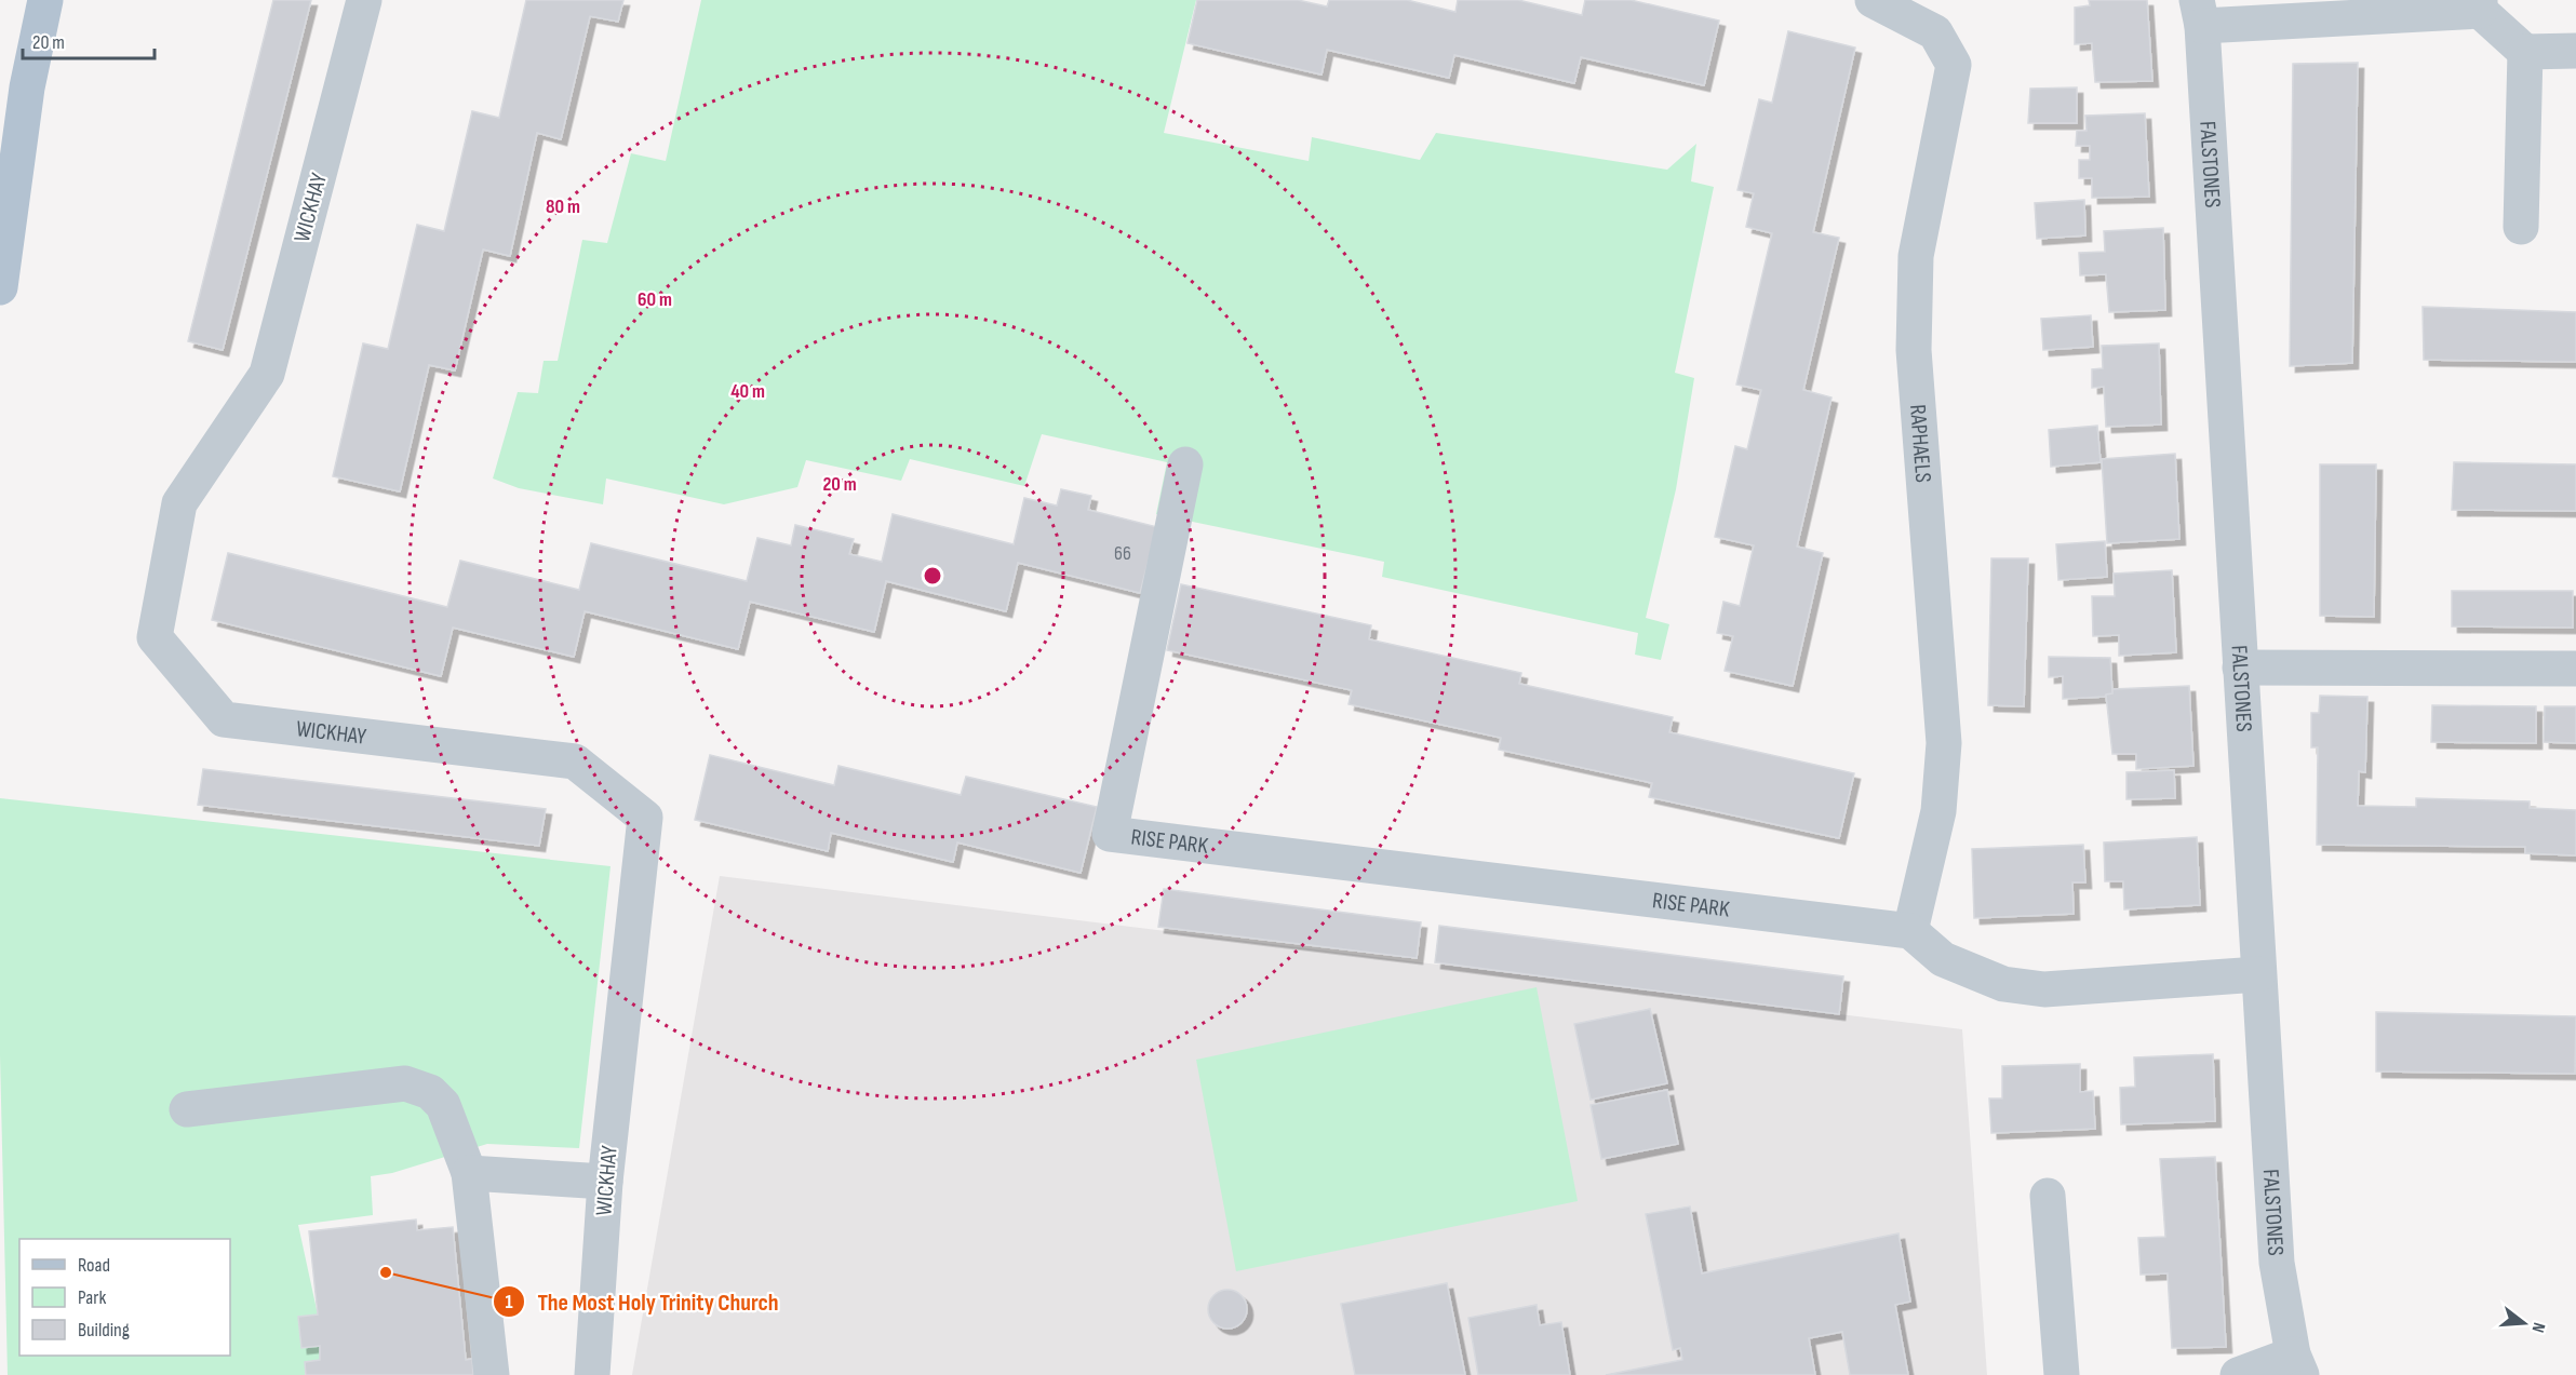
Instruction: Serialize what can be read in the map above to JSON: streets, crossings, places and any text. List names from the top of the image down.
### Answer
{
  "streets": {
    "street": [
      "FALSTONES",
      "WICKHAY",
      "RAPHAELS",
      "RISE PARK"
    ]
  },
  "crossings": [
    ["RAPHAELS", "RISE PARK"]
  ],
  "places": ["The Most Holy Trinity Church"],
  "house_numbers": ["66"],
  "legend": ["Road", "Park", "Building"],
  "scale_bar": "20 m",
  "north": "right",
  "rings": [
    "80 m",
    "60 m",
    "40 m",
    "20 m"
  ]
}
